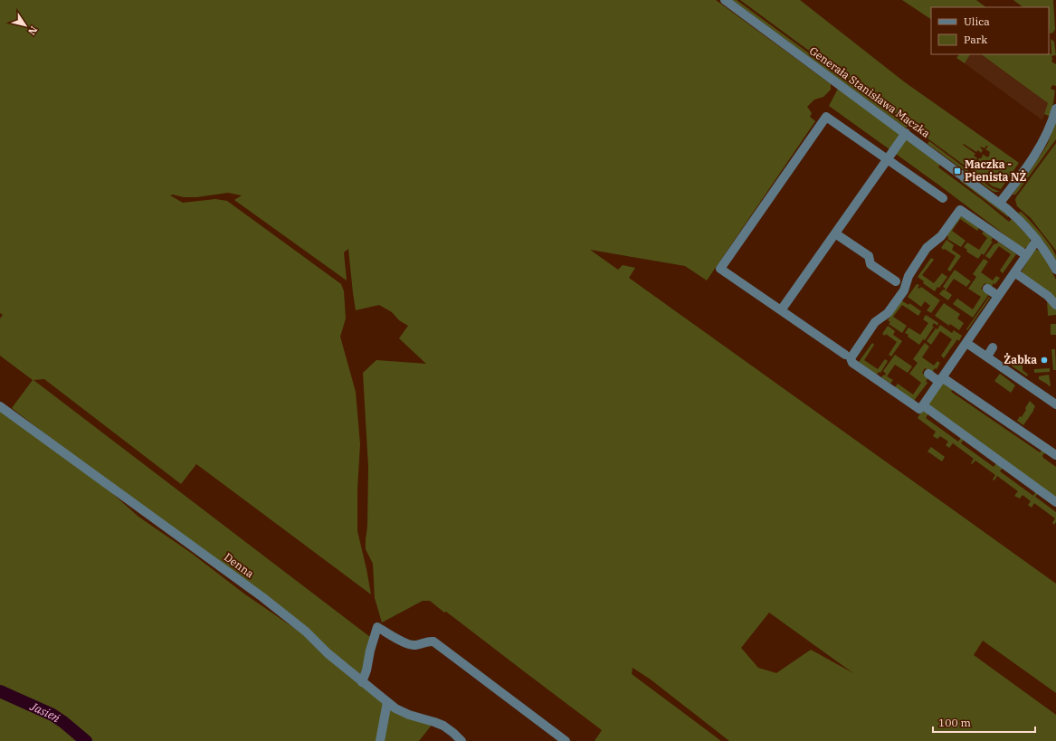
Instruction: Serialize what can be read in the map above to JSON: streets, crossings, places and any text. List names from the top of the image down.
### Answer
{
  "streets": {
    "street": ["Generała Stanisława Maczka", "Denna"]
  },
  "water": ["Jasień"],
  "places": {
    "transit": ["Maczka - Pienista NŻ"],
    "other": ["Żabka"]
  },
  "legend": ["Ulica", "Park"],
  "scale_bar": "100 m",
  "north": "bottom right"
}
